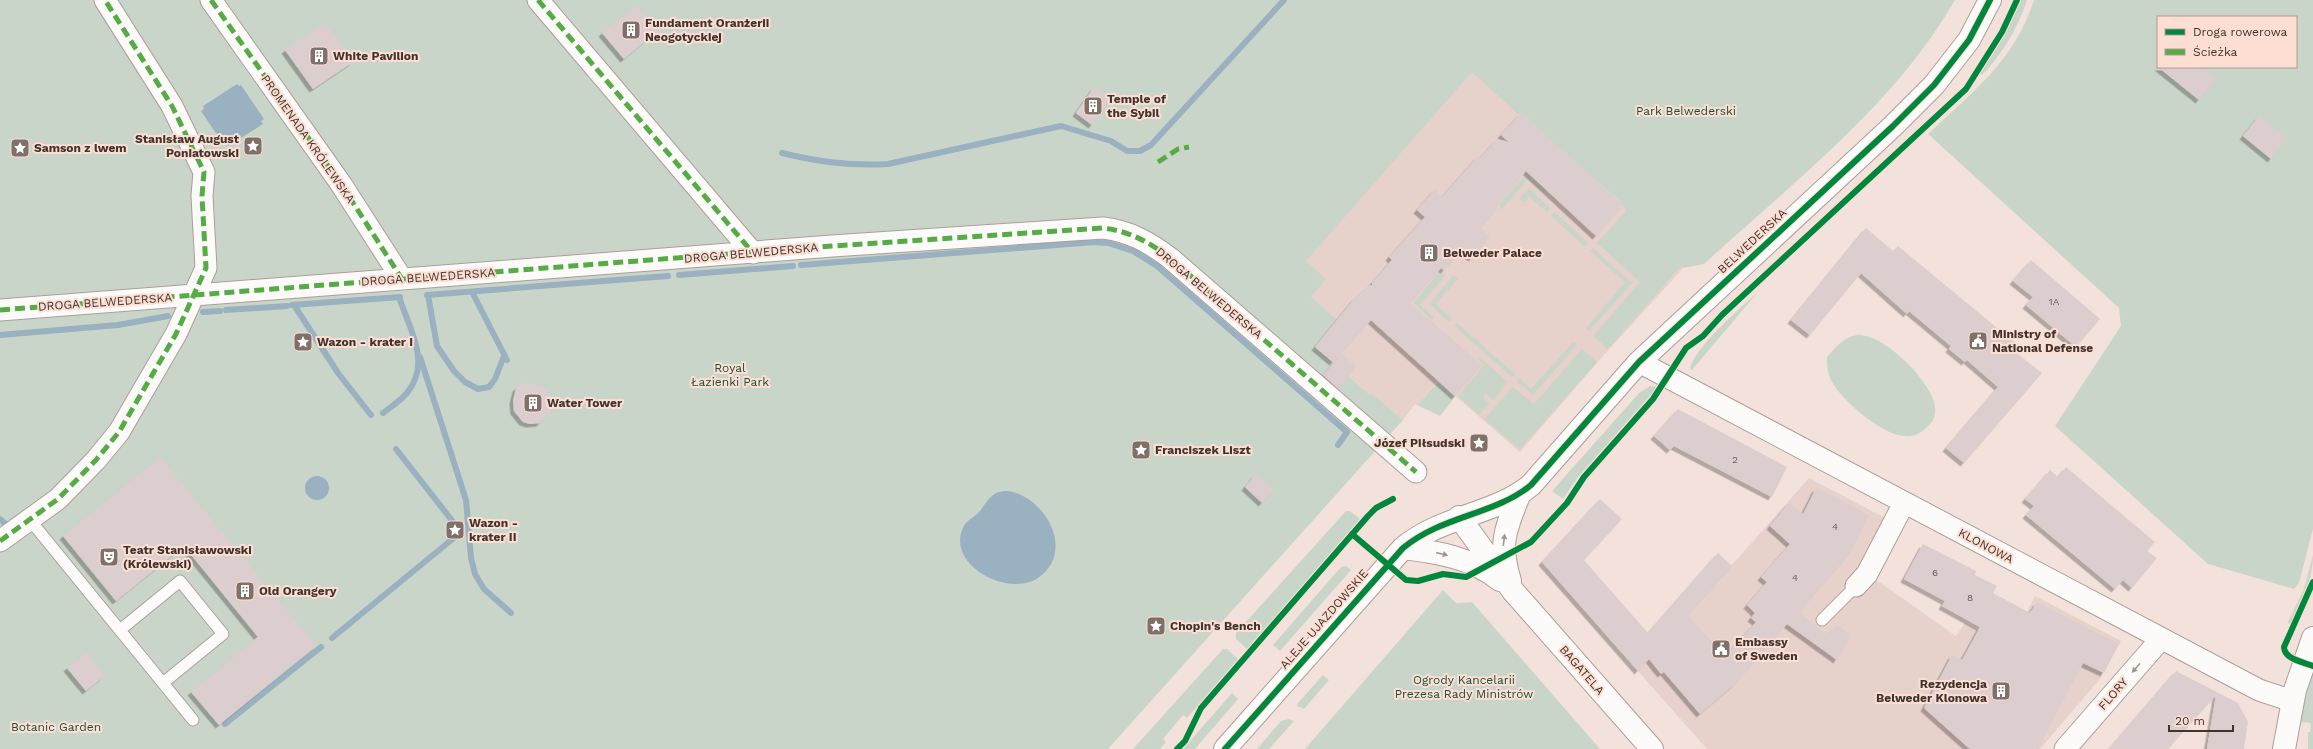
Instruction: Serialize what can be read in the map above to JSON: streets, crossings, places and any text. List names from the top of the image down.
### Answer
{
  "streets": {
    "street": [
      "PROMENADA KRÓLEWSKA",
      "BELWEDERSKA",
      "DROGA BELWEDERSKA",
      "KLONOWA",
      "ALEJE UJAZDOWSKIE",
      "BAGATELA",
      "FLORY"
    ]
  },
  "crossings": [
    ["PROMENADA KRÓLEWSKA", "DROGA BELWEDERSKA"],
    ["BELWEDERSKA", "KLONOWA"],
    ["BELWEDERSKA", "ALEJE UJAZDOWSKIE"],
    ["KLONOWA", "FLORY"],
    ["ALEJE UJAZDOWSKIE", "BAGATELA"]
  ],
  "one_way": ["FLORY"],
  "parks": [
    "Park Belwederski",
    "Royal Łazienki Park",
    "Ogrody Kancelarii Prezesa Rady Ministrów",
    "Botanic Garden"
  ],
  "places": {
    "building": [
      "Fundament Oranżerii Neogotyckiej",
      "White Pavilion",
      "Temple of the Sybil",
      "Belweder Palace",
      "Water Tower",
      "Old Orangery",
      "Rezydencja Belweder Klonowa"
    ],
    "place": [
      "Stanisław August Poniatowski",
      "Samson z lwem",
      "Wazon - krater I",
      "Józef Piłsudski",
      "Franciszek Liszt",
      "Wazon - krater II",
      "Chopin's Bench"
    ],
    "public building": ["Ministry of National Defense", "Embassy of Sweden"],
    "theatre": ["Teatr Stanisławowski (Królewski)"]
  },
  "house_numbers": [
    "1A",
    "2",
    "4",
    "6",
    "4",
    "8"
  ],
  "legend": ["Droga rowerowa", "Ścieżka"],
  "scale_bar": "20 m"
}
